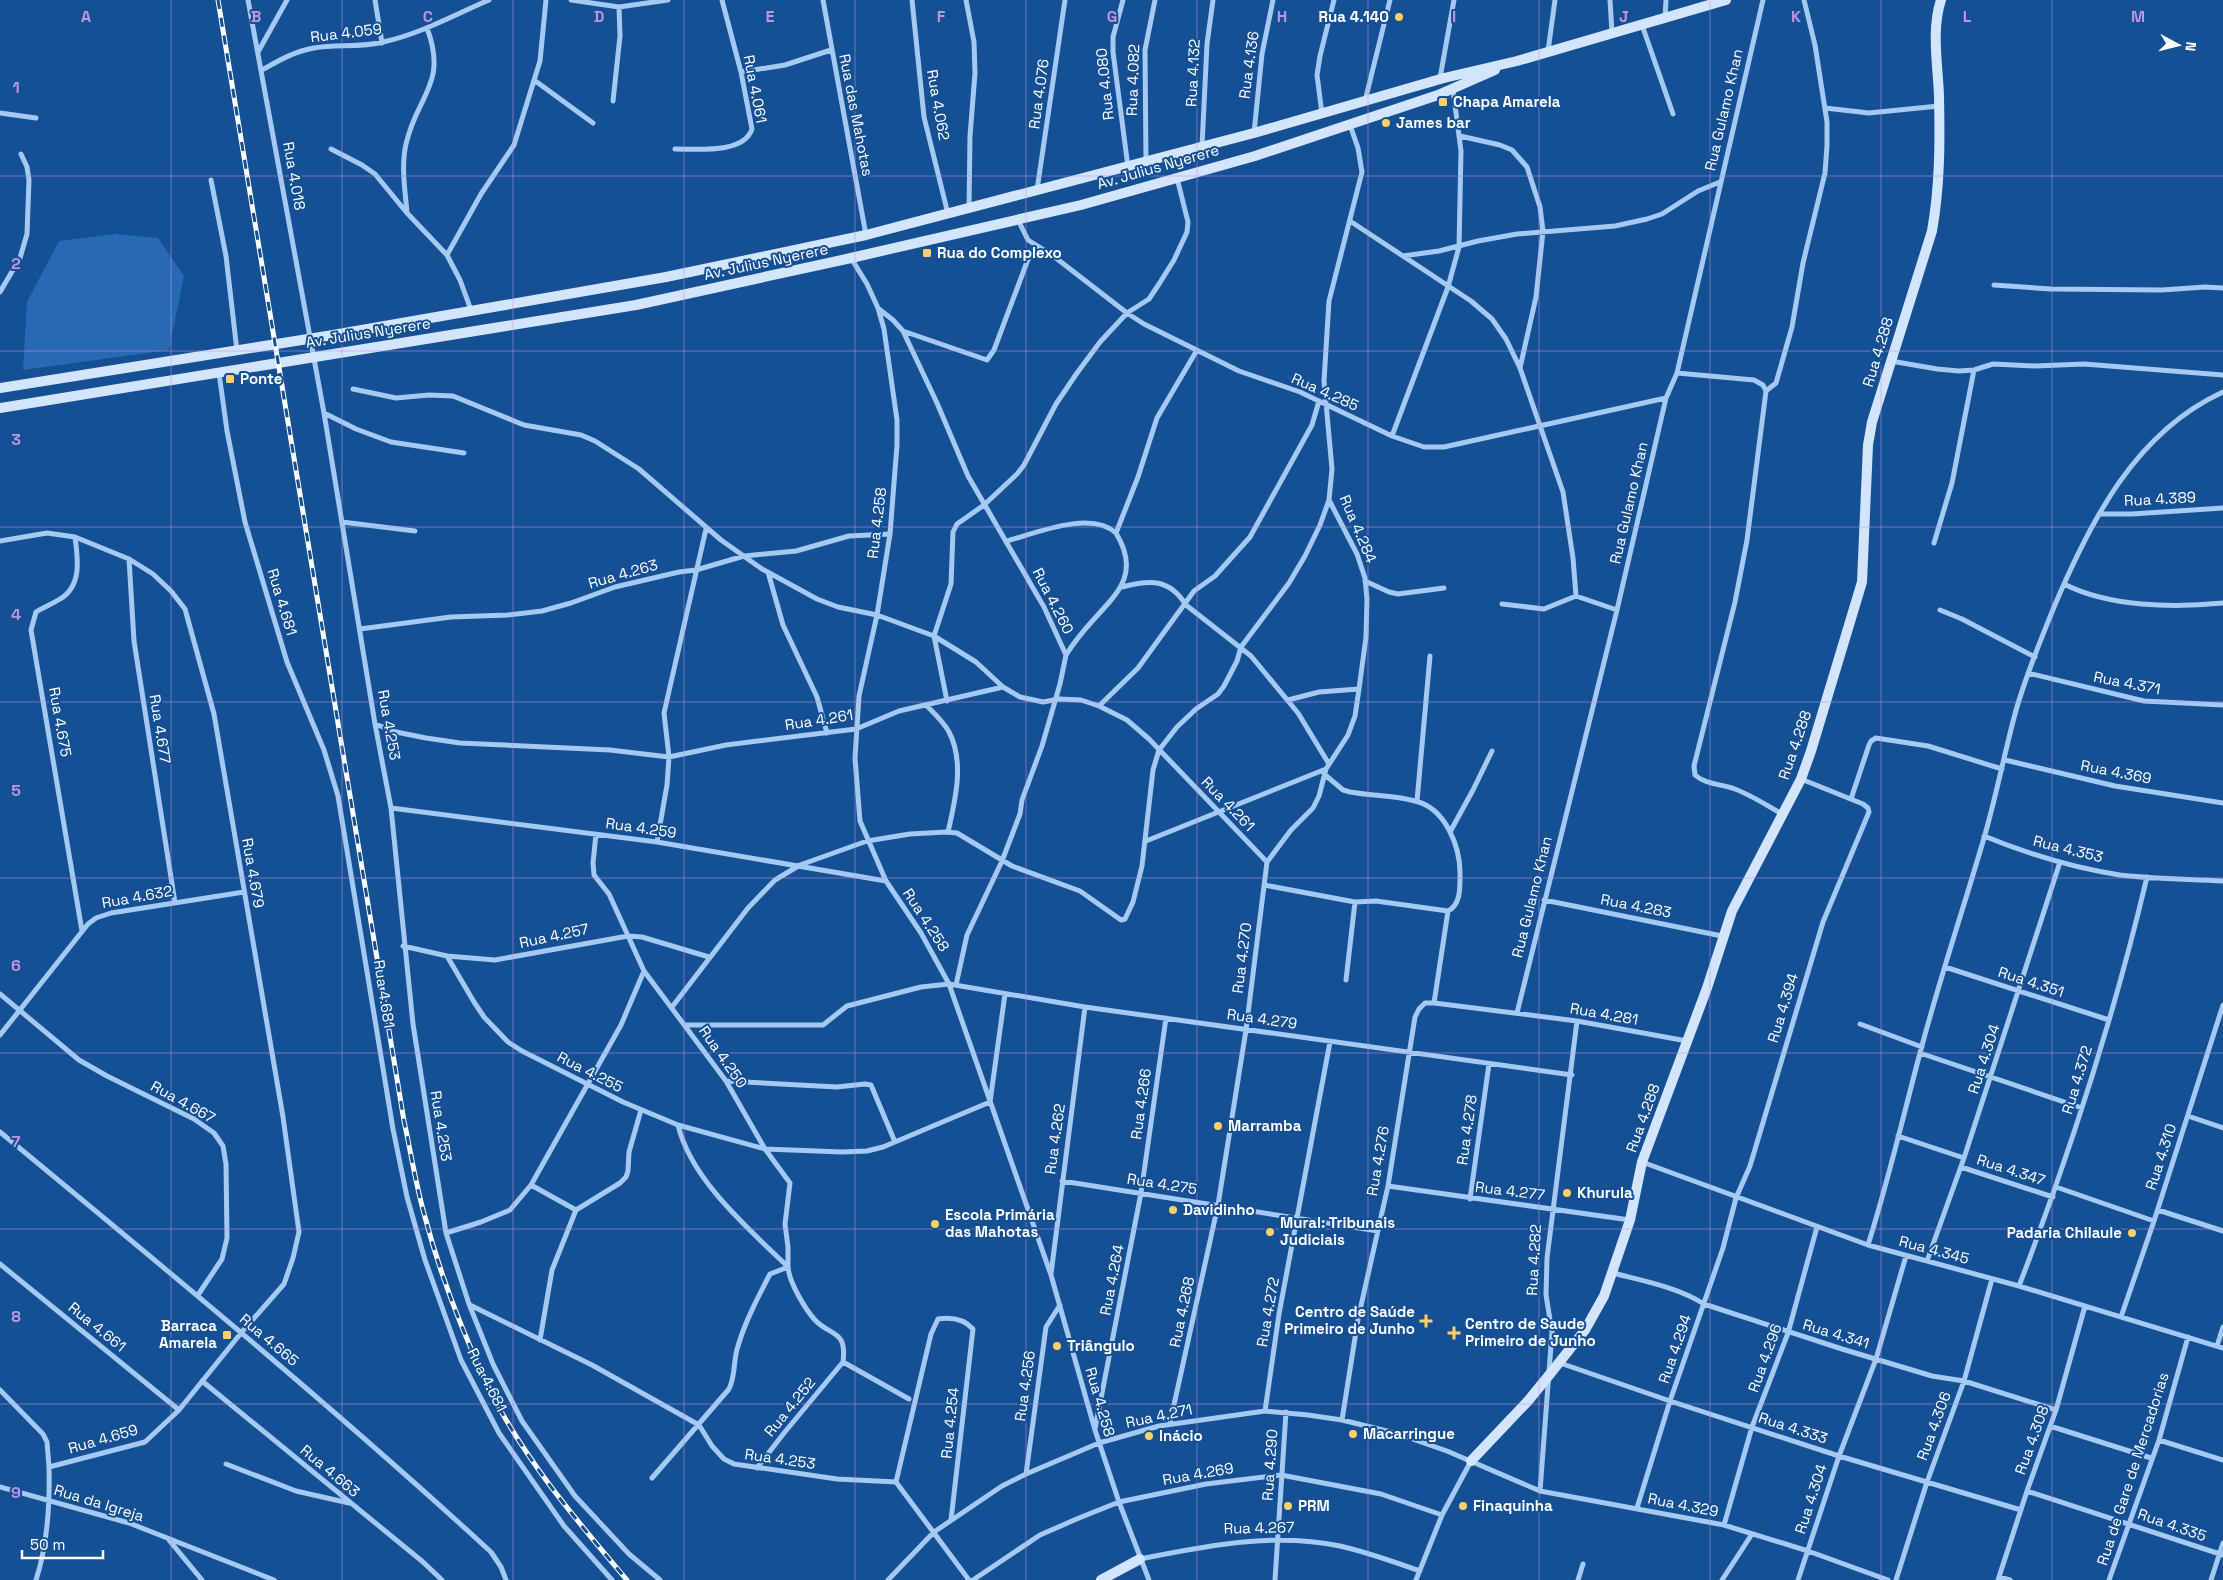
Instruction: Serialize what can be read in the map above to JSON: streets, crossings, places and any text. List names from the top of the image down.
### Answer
{
  "streets": {
    "main road": ["Av. Julius Nyerere", "Rua 4.288", "Rua 4.267"],
    "street": [
      "Rua 4.059",
      "Rua 4.136",
      "Rua 4.132",
      "Rua 4.082",
      "Rua 4.080",
      "Rua 4.061",
      "Rua 4.076",
      "Rua 4.062",
      "Rua Gulamo Khan",
      "Rua das Mahotas",
      "Rua 4.018",
      "Rua 4.285",
      "Rua 4.389",
      "Rua 4.258",
      "Rua 4.284",
      "Rua 4.263",
      "Rua 4.260",
      "Rua 4.681",
      "Rua 4.371",
      "Rua 4.261",
      "Rua 4.675",
      "Rua 4.253",
      "Rua 4.677",
      "Rua 4.369",
      "Rua 4.259",
      "Rua 4.353",
      "Rua 4.679",
      "Rua 4.632",
      "Rua 4.283",
      "Rua 4.257",
      "Rua 4.270",
      "Rua 4.351",
      "Rua 4.394",
      "Rua 4.281",
      "Rua 4.279",
      "Rua 4.250",
      "Rua 4.304",
      "Rua 4.255",
      "Rua 4.372",
      "Rua 4.667",
      "Rua 4.266",
      "Rua 4.278",
      "Rua 4.262",
      "Rua 4.310",
      "Rua 4.276",
      "Rua 4.347",
      "Rua 4.275",
      "Rua 4.277",
      "Rua 4.345",
      "Rua 4.282",
      "Rua 4.264",
      "Rua 4.268",
      "Rua 4.272",
      "Rua 4.661",
      "Rua 4.341",
      "Rua 4.665",
      "Rua 4.294",
      "Rua 4.296",
      "Rua 4.256",
      "Rua 4.252",
      "Rua 4.271",
      "Rua 4.254",
      "Rua 4.306",
      "Rua 4.333",
      "Rua 4.659",
      "Rua 4.308",
      "Rua 4.290",
      "Rua de Gare de Mercadorias",
      "Rua 4.663",
      "Rua 4.269",
      "Rua da Igreja",
      "Rua 4.329",
      "Rua 4.335"
    ]
  },
  "crossings": [
    ["Rua 4.059", "Rua 4.018"],
    ["Rua 4.136", "Av. Julius Nyerere"],
    ["Rua 4.132", "Av. Julius Nyerere"],
    ["Rua 4.082", "Av. Julius Nyerere"],
    ["Rua 4.080", "Av. Julius Nyerere"],
    ["Rua 4.076", "Av. Julius Nyerere"],
    ["Rua 4.062", "Av. Julius Nyerere"],
    ["Rua Gulamo Khan", "Rua 4.285"],
    ["Rua Gulamo Khan", "Rua 4.283"],
    ["Rua Gulamo Khan", "Rua 4.281"],
    ["Rua das Mahotas", "Av. Julius Nyerere"],
    ["Av. Julius Nyerere", "Rua 4.018"],
    ["Av. Julius Nyerere", "Rua 4.285"],
    ["Av. Julius Nyerere", "Rua 4.258"],
    ["Av. Julius Nyerere", "Rua 4.284"],
    ["Av. Julius Nyerere", "Rua 4.681"],
    ["Av. Julius Nyerere", "Rua 4.253"],
    ["Rua 4.018", "Rua 4.253"],
    ["Rua 4.288", "Rua 4.283"],
    ["Rua 4.288", "Rua 4.281"],
    ["Rua 4.288", "Rua 4.277"],
    ["Rua 4.288", "Rua 4.345"],
    ["Rua 4.288", "Rua 4.282"],
    ["Rua 4.288", "Rua 4.341"],
    ["Rua 4.288", "Rua 4.333"],
    ["Rua 4.285", "Rua 4.284"],
    ["Rua 4.258", "Rua 4.263"],
    ["Rua 4.258", "Rua 4.260"],
    ["Rua 4.258", "Rua 4.261"],
    ["Rua 4.258", "Rua 4.259"],
    ["Rua 4.258", "Rua 4.279"],
    ["Rua 4.258", "Rua 4.262"],
    ["Rua 4.258", "Rua 4.264"],
    ["Rua 4.258", "Rua 4.256"],
    ["Rua 4.258", "Rua 4.271"],
    ["Rua 4.258", "Rua 4.269"],
    ["Rua 4.258", "Rua 4.267"],
    ["Rua 4.284", "Rua 4.261"],
    ["Rua 4.284", "Rua 4.270"],
    ["Rua 4.263", "Rua 4.253"],
    ["Rua 4.260", "Rua 4.261"],
    ["Rua 4.260", "Rua 4.279"],
    ["Rua 4.261", "Rua 4.253"],
    ["Rua 4.261", "Rua 4.270"],
    ["Rua 4.675", "Rua 4.679"],
    ["Rua 4.675", "Rua 4.632"],
    ["Rua 4.253", "Rua 4.259"],
    ["Rua 4.253", "Rua 4.257"],
    ["Rua 4.253", "Rua 4.252"],
    ["Rua 4.253", "Rua 4.254"],
    ["Rua 4.677", "Rua 4.679"],
    ["Rua 4.677", "Rua 4.632"],
    ["Rua 4.259", "Rua 4.250"],
    ["Rua 4.353", "Rua 4.304"],
    ["Rua 4.353", "Rua 4.372"],
    ["Rua 4.679", "Rua 4.632"],
    ["Rua 4.679", "Rua 4.665"],
    ["Rua 4.679", "Rua 4.659"],
    ["Rua 4.632", "Rua 4.667"],
    ["Rua 4.257", "Rua 4.250"],
    ["Rua 4.257", "Rua 4.255"],
    ["Rua 4.270", "Rua 4.279"],
    ["Rua 4.270", "Rua 4.275"],
    ["Rua 4.270", "Rua 4.268"],
    ["Rua 4.351", "Rua 4.304"],
    ["Rua 4.351", "Rua 4.372"],
    ["Rua 4.394", "Rua 4.345"],
    ["Rua 4.394", "Rua 4.294"],
    ["Rua 4.281", "Rua 4.276"],
    ["Rua 4.281", "Rua 4.282"],
    ["Rua 4.279", "Rua 4.250"],
    ["Rua 4.279", "Rua 4.266"],
    ["Rua 4.279", "Rua 4.278"],
    ["Rua 4.279", "Rua 4.262"],
    ["Rua 4.279", "Rua 4.276"],
    ["Rua 4.279", "Rua 4.282"],
    ["Rua 4.279", "Rua 4.272"],
    ["Rua 4.250", "Rua 4.255"],
    ["Rua 4.304", "Rua 4.347"],
    ["Rua 4.304", "Rua 4.345"],
    ["Rua 4.304", "Rua 4.341"],
    ["Rua 4.304", "Rua 4.333"],
    ["Rua 4.304", "Rua 4.329"],
    ["Rua 4.372", "Rua 4.347"],
    ["Rua 4.372", "Rua 4.345"],
    ["Rua 4.667", "Rua 4.665"],
    ["Rua 4.266", "Rua 4.275"],
    ["Rua 4.266", "Rua 4.264"],
    ["Rua 4.278", "Rua 4.277"],
    ["Rua 4.262", "Rua 4.275"],
    ["Rua 4.310", "Rua 4.347"],
    ["Rua 4.310", "Rua 4.345"],
    ["Rua 4.276", "Rua 4.275"],
    ["Rua 4.276", "Rua 4.277"],
    ["Rua 4.276", "Rua 4.271"],
    ["Rua 4.275", "Rua 4.264"],
    ["Rua 4.275", "Rua 4.268"],
    ["Rua 4.275", "Rua 4.272"],
    ["Rua 4.277", "Rua 4.282"],
    ["Rua 4.345", "Rua 4.294"],
    ["Rua 4.345", "Rua 4.296"],
    ["Rua 4.345", "Rua 4.306"],
    ["Rua 4.345", "Rua 4.308"],
    ["Rua 4.345", "Rua de Gare de Mercadorias"],
    ["Rua 4.268", "Rua 4.271"],
    ["Rua 4.272", "Rua 4.271"],
    ["Rua 4.661", "Rua 4.659"],
    ["Rua 4.341", "Rua 4.294"],
    ["Rua 4.341", "Rua 4.296"],
    ["Rua 4.341", "Rua 4.306"],
    ["Rua 4.341", "Rua 4.308"],
    ["Rua 4.665", "Rua 4.659"],
    ["Rua 4.294", "Rua 4.333"],
    ["Rua 4.294", "Rua 4.329"],
    ["Rua 4.296", "Rua 4.333"],
    ["Rua 4.296", "Rua 4.329"],
    ["Rua 4.256", "Rua 4.271"],
    ["Rua 4.271", "Rua 4.254"],
    ["Rua 4.271", "Rua 4.290"],
    ["Rua 4.271", "Rua 4.329"],
    ["Rua 4.306", "Rua 4.333"],
    ["Rua 4.333", "Rua 4.308"],
    ["Rua 4.659", "Rua 4.663"],
    ["Rua 4.308", "Rua 4.335"],
    ["Rua 4.290", "Rua 4.269"],
    ["Rua 4.290", "Rua 4.267"],
    ["Rua de Gare de Mercadorias", "Rua 4.335"]
  ],
  "places": {
    "other": [
      "Rua 4.140",
      "James bar",
      "Marramba",
      "Khurula",
      "Davidinho",
      "Escola Primária das Mahotas",
      "Mural: Tribunais Judiciais",
      "Padaria Chilaule",
      "Triângulo",
      "Macarringue",
      "Inácio",
      "PRM",
      "Finaquinha"
    ],
    "transit": [
      "Chapa Amarela",
      "Rua do Complexo",
      "Ponte",
      "Barraca Amarela"
    ],
    "health": ["Centro de Saúde Primeiro de Junho", "Centro de Saude Primeiro de Junho"]
  },
  "scale_bar": "50 m",
  "north": "right",
  "grid": {
    "columns": [
      "A",
      "B",
      "C",
      "D",
      "E",
      "F",
      "G",
      "H",
      "I",
      "J",
      "K",
      "L",
      "M"
    ],
    "rows": [
      "1",
      "2",
      "3",
      "4",
      "5",
      "6",
      "7",
      "8",
      "9"
    ]
  }
}
